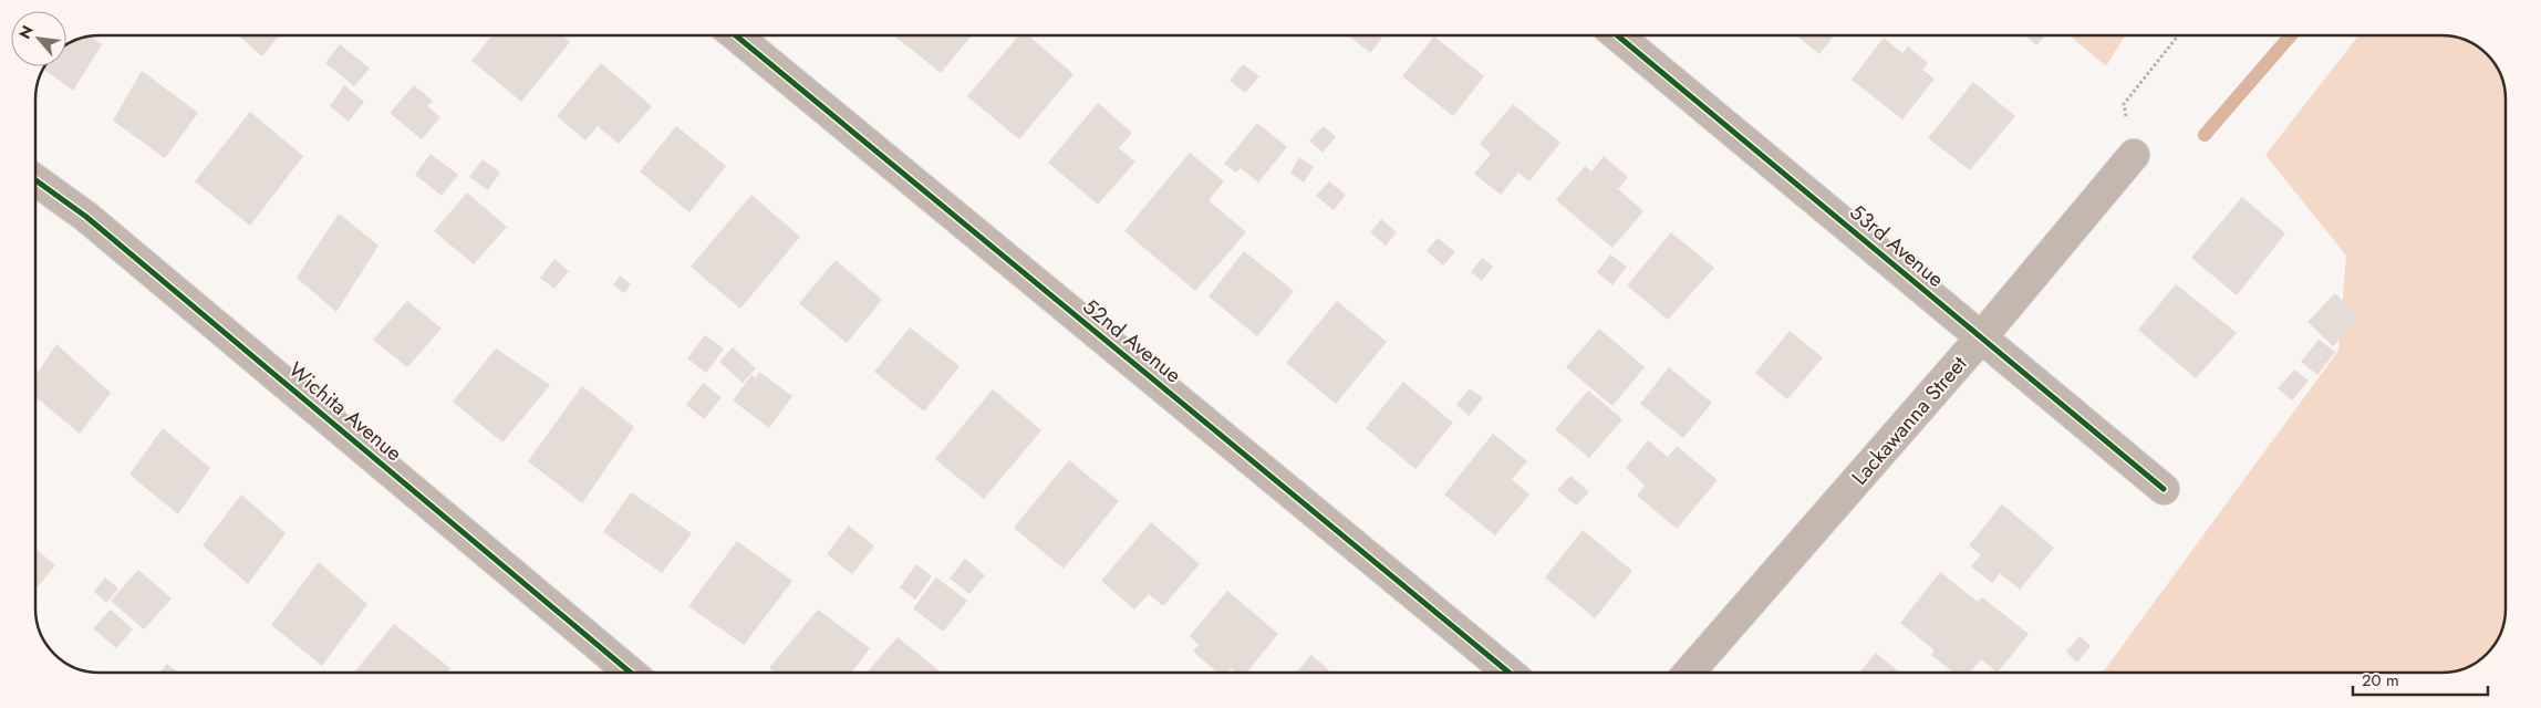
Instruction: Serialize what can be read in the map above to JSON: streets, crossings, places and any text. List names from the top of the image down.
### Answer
{
  "streets": {
    "street": [
      "53rd Avenue",
      "52nd Avenue",
      "Wichita Avenue",
      "Lackawanna Street"
    ]
  },
  "crossings": [
    ["53rd Avenue", "Lackawanna Street"]
  ],
  "scale_bar": "20 m",
  "north": "top left"
}
